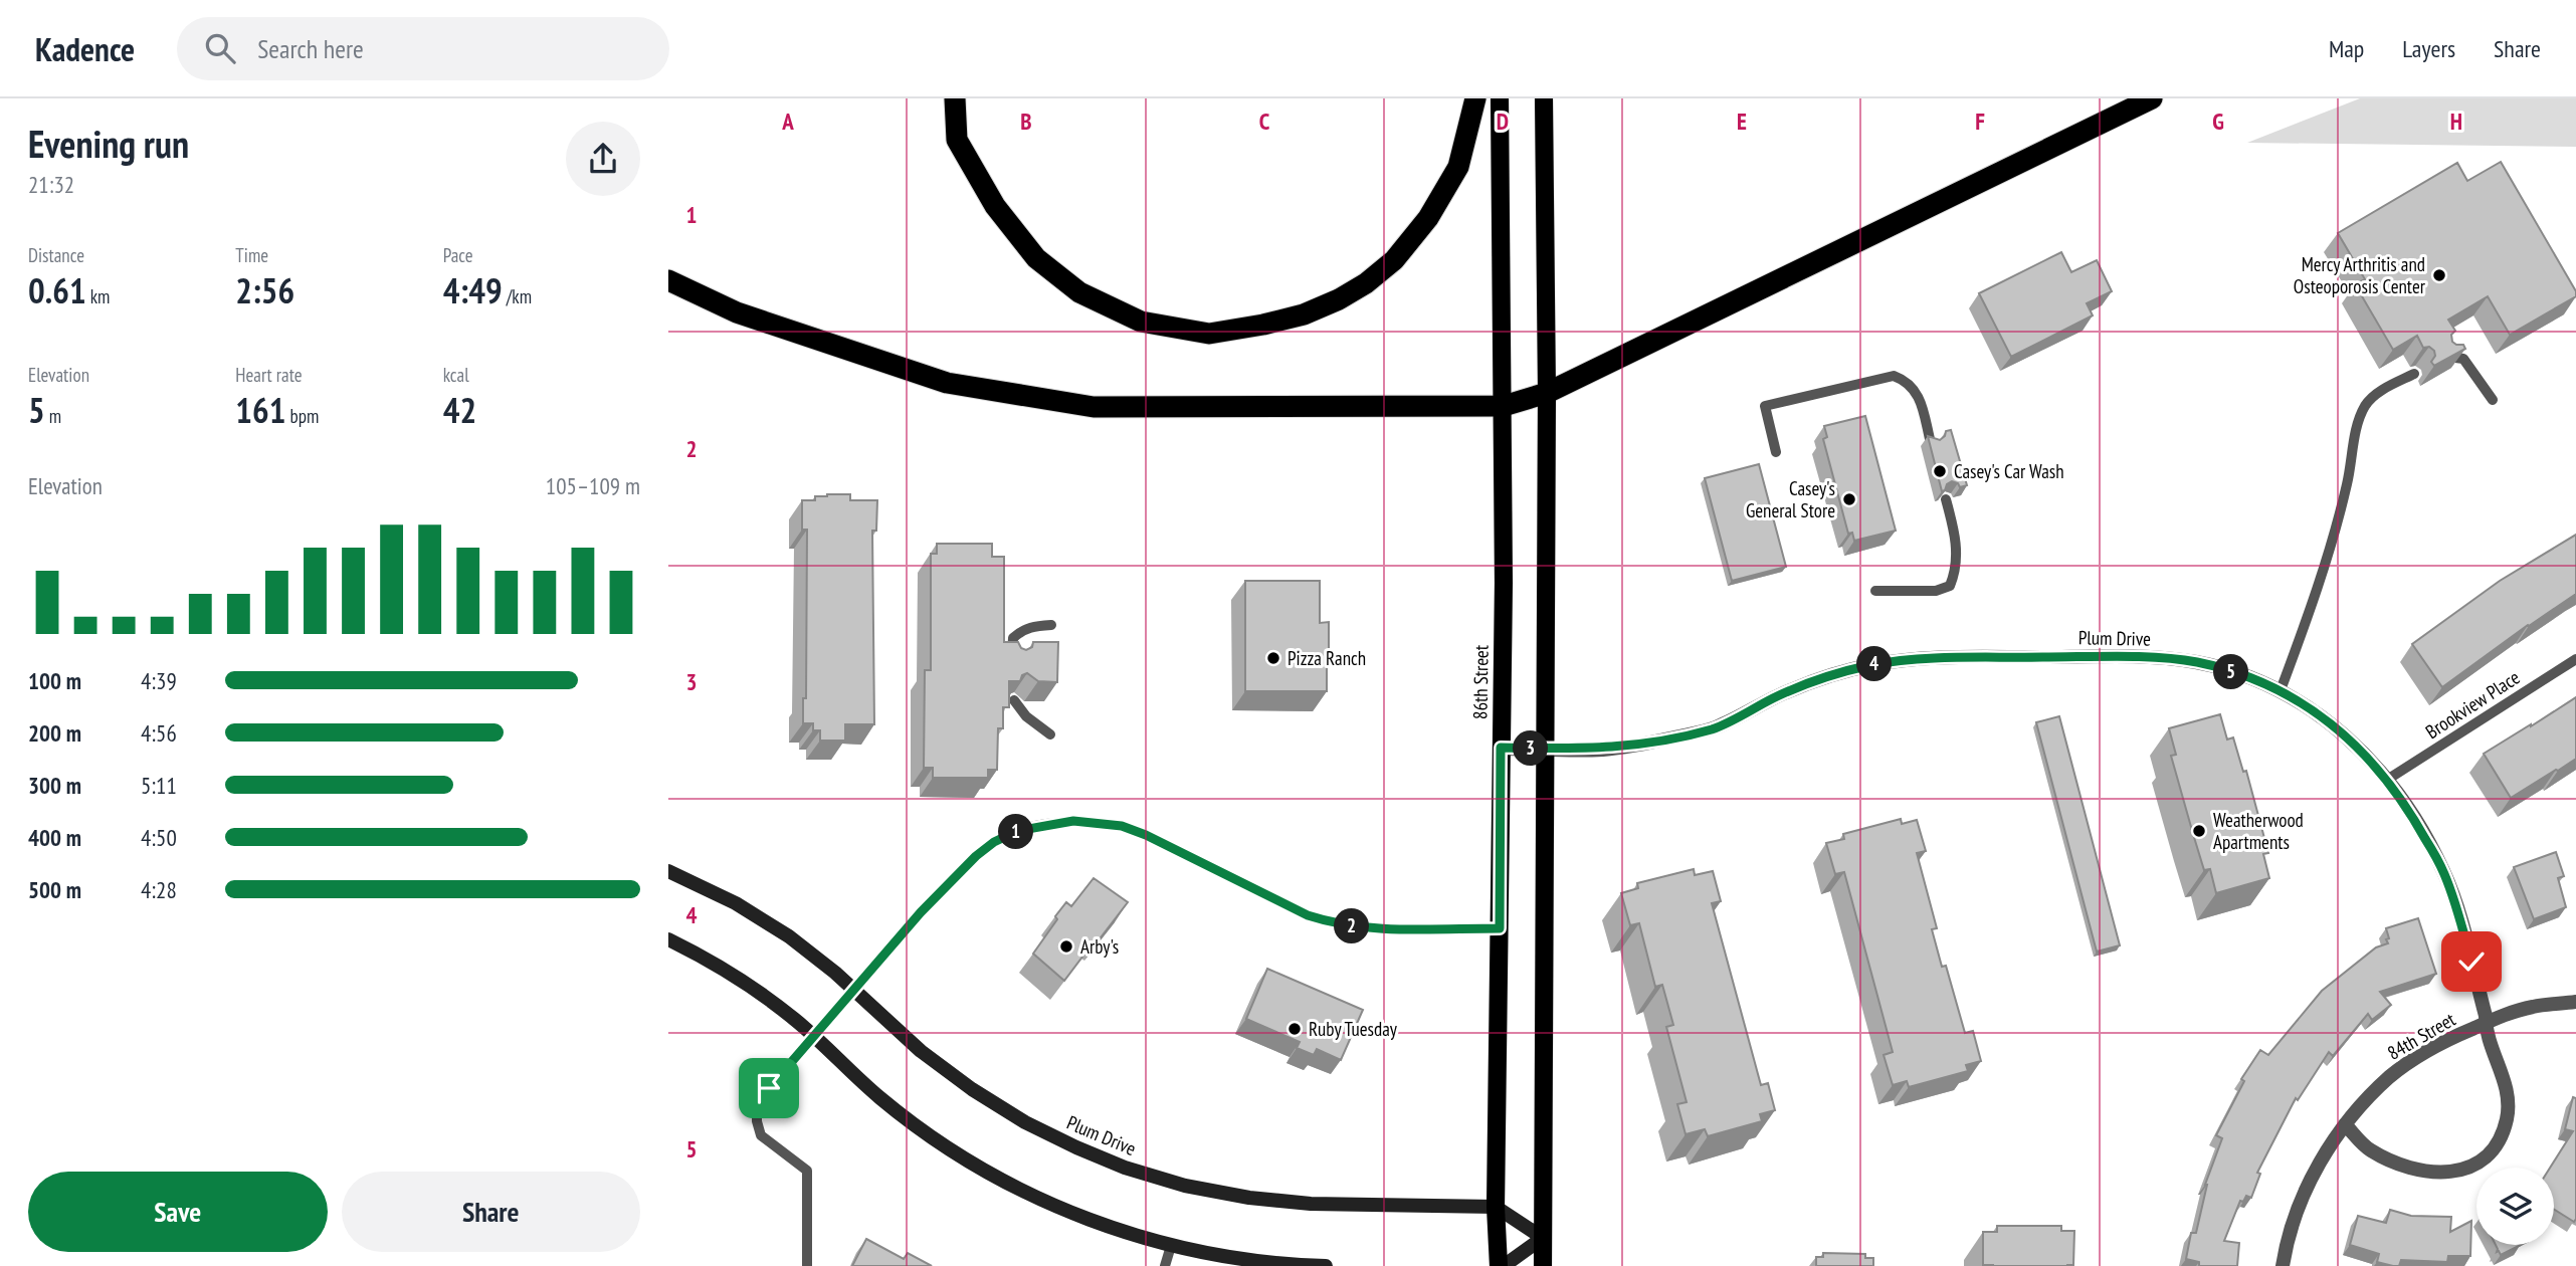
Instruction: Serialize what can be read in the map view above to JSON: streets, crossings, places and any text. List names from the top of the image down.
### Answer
{
  "streets": {
    "main road": ["86th Street"],
    "street": ["Plum Drive", "84th Street"],
    "lane": ["Brookview Place"]
  },
  "crossings": [
    ["Plum Drive", "86th Street"],
    ["Plum Drive", "Brookview Place"],
    ["Plum Drive", "84th Street"]
  ],
  "places": [
    "Mercy Arthritis and Osteoporosis Center",
    "Casey's Car Wash",
    "Casey's General Store",
    "Pizza Ranch",
    "Weatherwood Apartments",
    "Arby's",
    "Ruby Tuesday"
  ],
  "page": {
    "header": "Kadence",
    "search": "Search here",
    "nav": ["Map", "Layers", "Share"],
    "heading": ["Evening run", "21:32"],
    "stats": [
      ["Distance", "0.61 km"],
      ["Time", "2:56"],
      ["Pace", "4:49 /km"],
      ["Elevation", "5 m"],
      ["Heart rate", "161 bpm"],
      ["kcal", "42"]
    ],
    "chart": ["Elevation", "105–109 m"],
    "pins": [
      "4",
      "5",
      "3",
      "1",
      "2"
    ],
    "list": [
      {
        "name": "100 m",
        "note": "4:39"
      },
      {
        "name": "200 m",
        "note": "4:56"
      },
      {
        "name": "300 m",
        "note": "5:11"
      },
      {
        "name": "400 m",
        "note": "4:50"
      },
      {
        "name": "500 m",
        "note": "4:28"
      }
    ],
    "buttons": ["Save", "Share"]
  },
  "grid": {
    "columns": [
      "A",
      "B",
      "C",
      "D",
      "E",
      "F",
      "G",
      "H"
    ],
    "rows": [
      "1",
      "2",
      "3",
      "4",
      "5"
    ]
  }
}
